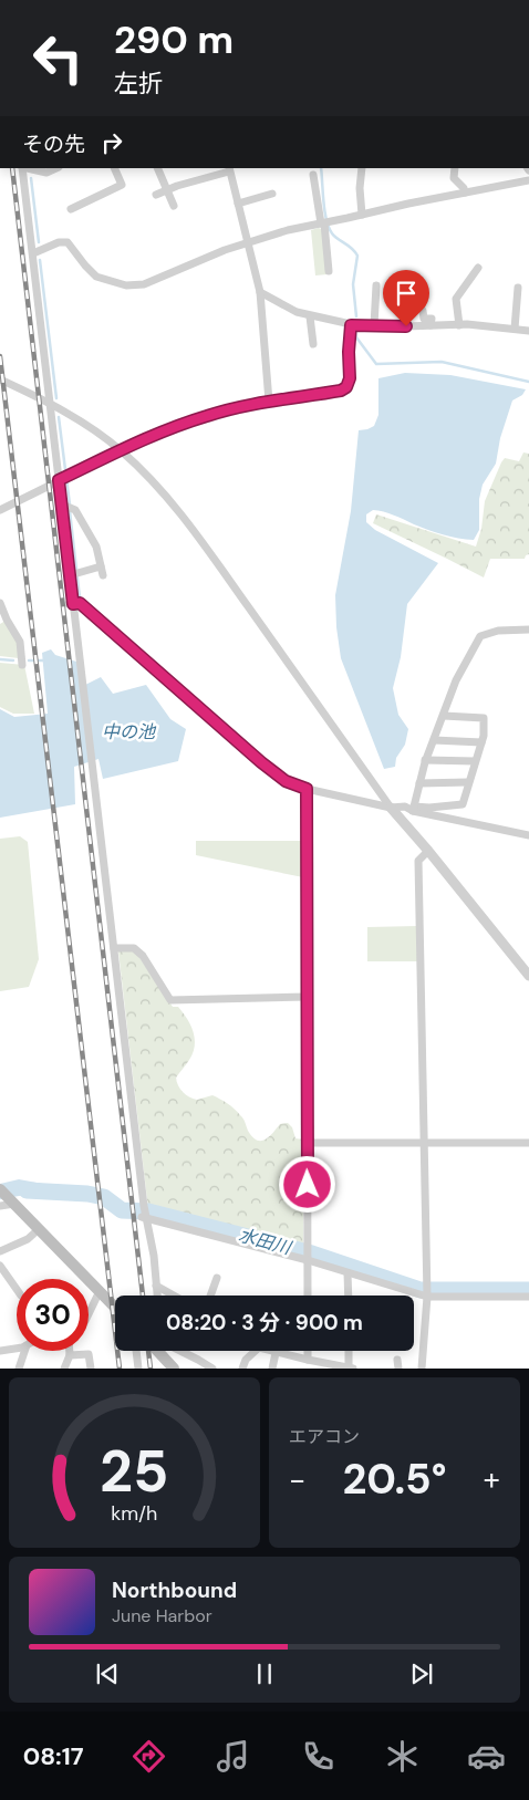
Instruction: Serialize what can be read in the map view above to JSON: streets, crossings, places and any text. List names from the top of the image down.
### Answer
{
  "water": ["中の池", "水田川"],
  "page": {
    "turn": ["290 m", "左折"],
    "then": "その先",
    "limit": "30",
    "trip": "08:20 · 3 分 · 900 m",
    "tile": "エアコン",
    "heat": ["−", "20.5°", "+"],
    "song": ["Northbound", "June Harbor"],
    "tabs": "08:17",
    "gauge": ["25", "km/h"]
  }
}
